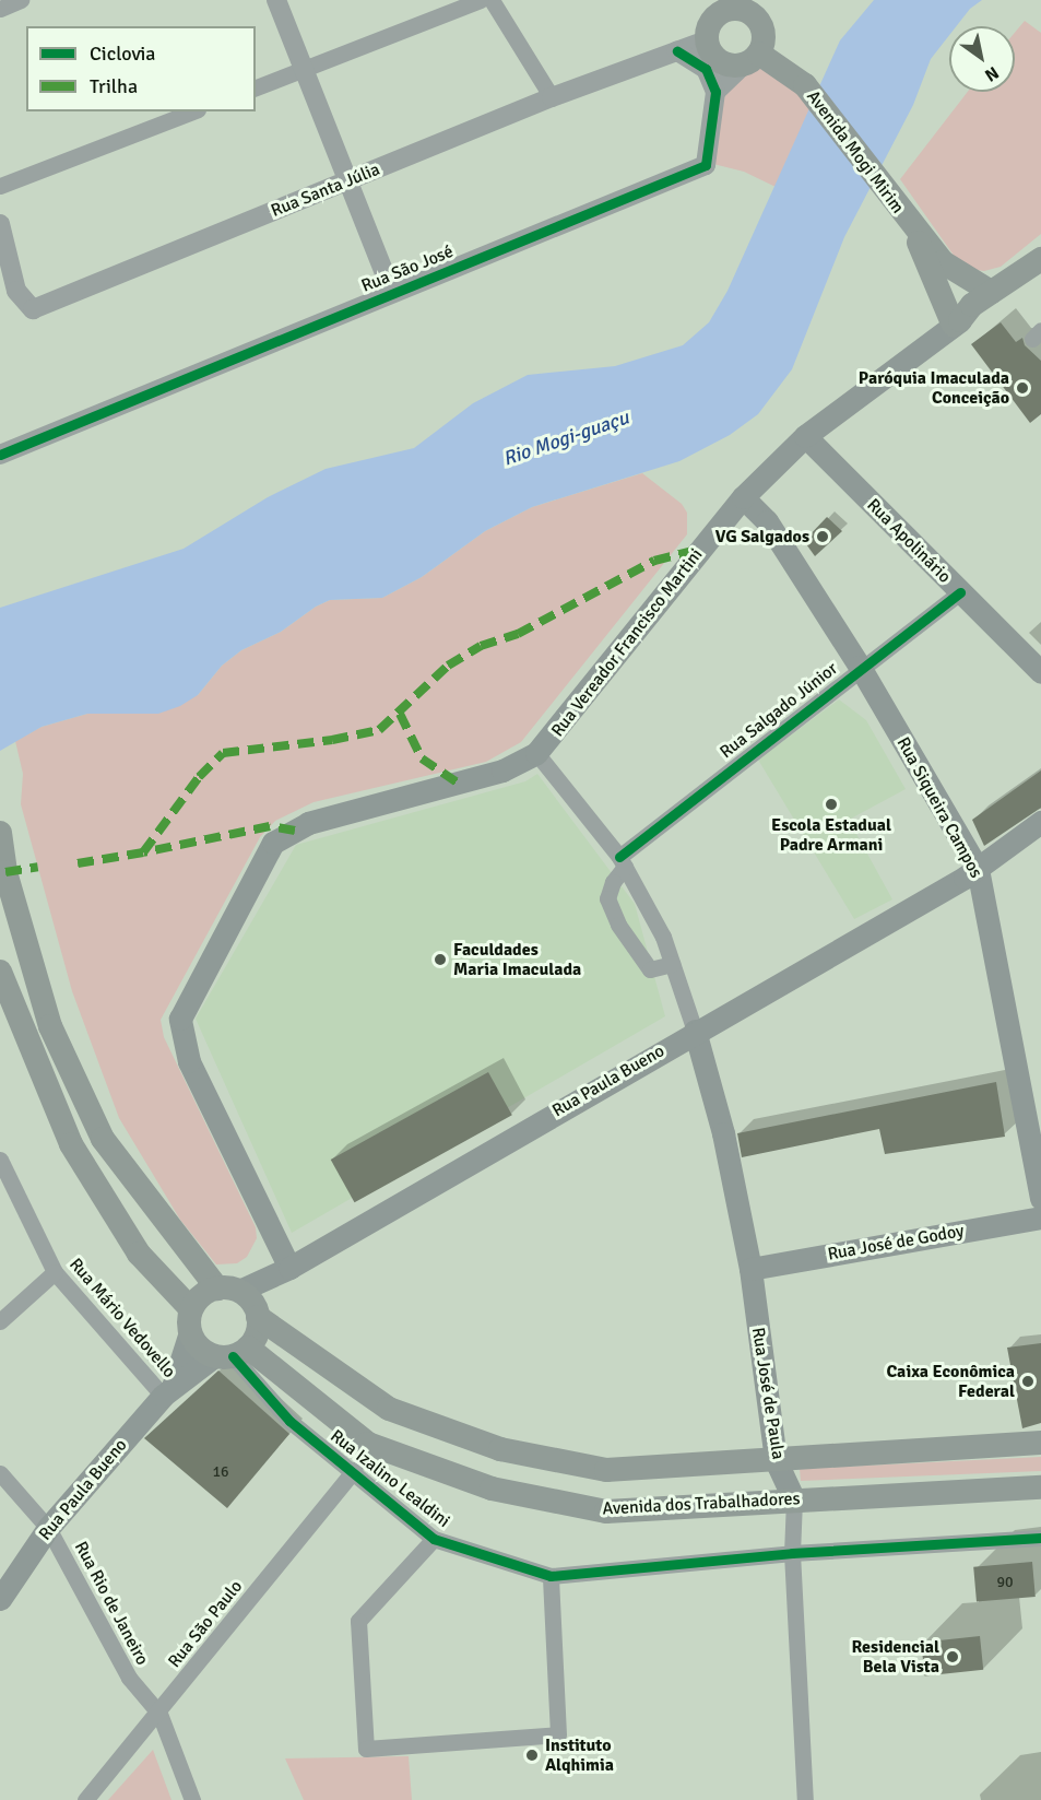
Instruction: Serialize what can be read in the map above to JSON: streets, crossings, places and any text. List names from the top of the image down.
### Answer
{
  "streets": {
    "main road": [
      "Avenida Mogi Mirim",
      "Rua Apolinário",
      "Rua Vereador Francisco Martini",
      "Rua Siqueira Campos",
      "Rua Paula Bueno",
      "Rua José de Godoy",
      "Rua José de Paula",
      "Avenida dos Trabalhadores"
    ],
    "street": [
      "Rua Santa Júlia",
      "Rua São José",
      "Rua Salgado Júnior",
      "Rua Mário Vedovello",
      "Rua Izalino Lealdini",
      "Rua Rio de Janeiro",
      "Rua São Paulo"
    ]
  },
  "crossings": [
    ["Avenida Mogi Mirim", "Rua Santa Júlia"],
    ["Avenida Mogi Mirim", "Rua Vereador Francisco Martini"],
    ["Rua Apolinário", "Rua Vereador Francisco Martini"],
    ["Rua Apolinário", "Rua Salgado Júnior"],
    ["Rua Vereador Francisco Martini", "Rua Siqueira Campos"],
    ["Rua Vereador Francisco Martini", "Rua Paula Bueno"],
    ["Rua Salgado Júnior", "Rua Siqueira Campos"],
    ["Rua Siqueira Campos", "Rua Paula Bueno"],
    ["Rua Paula Bueno", "Rua Mário Vedovello"],
    ["Rua Paula Bueno", "Rua José de Paula"],
    ["Rua Paula Bueno", "Rua Izalino Lealdini"],
    ["Rua Paula Bueno", "Avenida dos Trabalhadores"],
    ["Rua Paula Bueno", "Rua Rio de Janeiro"],
    ["Rua José de Godoy", "Rua José de Paula"],
    ["Rua José de Paula", "Rua Izalino Lealdini"],
    ["Rua José de Paula", "Avenida dos Trabalhadores"],
    ["Rua Izalino Lealdini", "Avenida dos Trabalhadores"],
    ["Rua Izalino Lealdini", "Rua São Paulo"],
    ["Rua Rio de Janeiro", "Rua São Paulo"]
  ],
  "water": ["Rio Mogi-guaçu"],
  "places": [
    "Paróquia Imaculada Conceição",
    "VG Salgados",
    "Escola Estadual Padre Armani",
    "Faculdades Maria Imaculada",
    "Caixa Econômica Federal",
    "Residencial Bela Vista",
    "Instituto Alqhimia"
  ],
  "house_numbers": ["16", "90"],
  "legend": ["Ciclovia", "Trilha"],
  "north": "bottom right"
}
